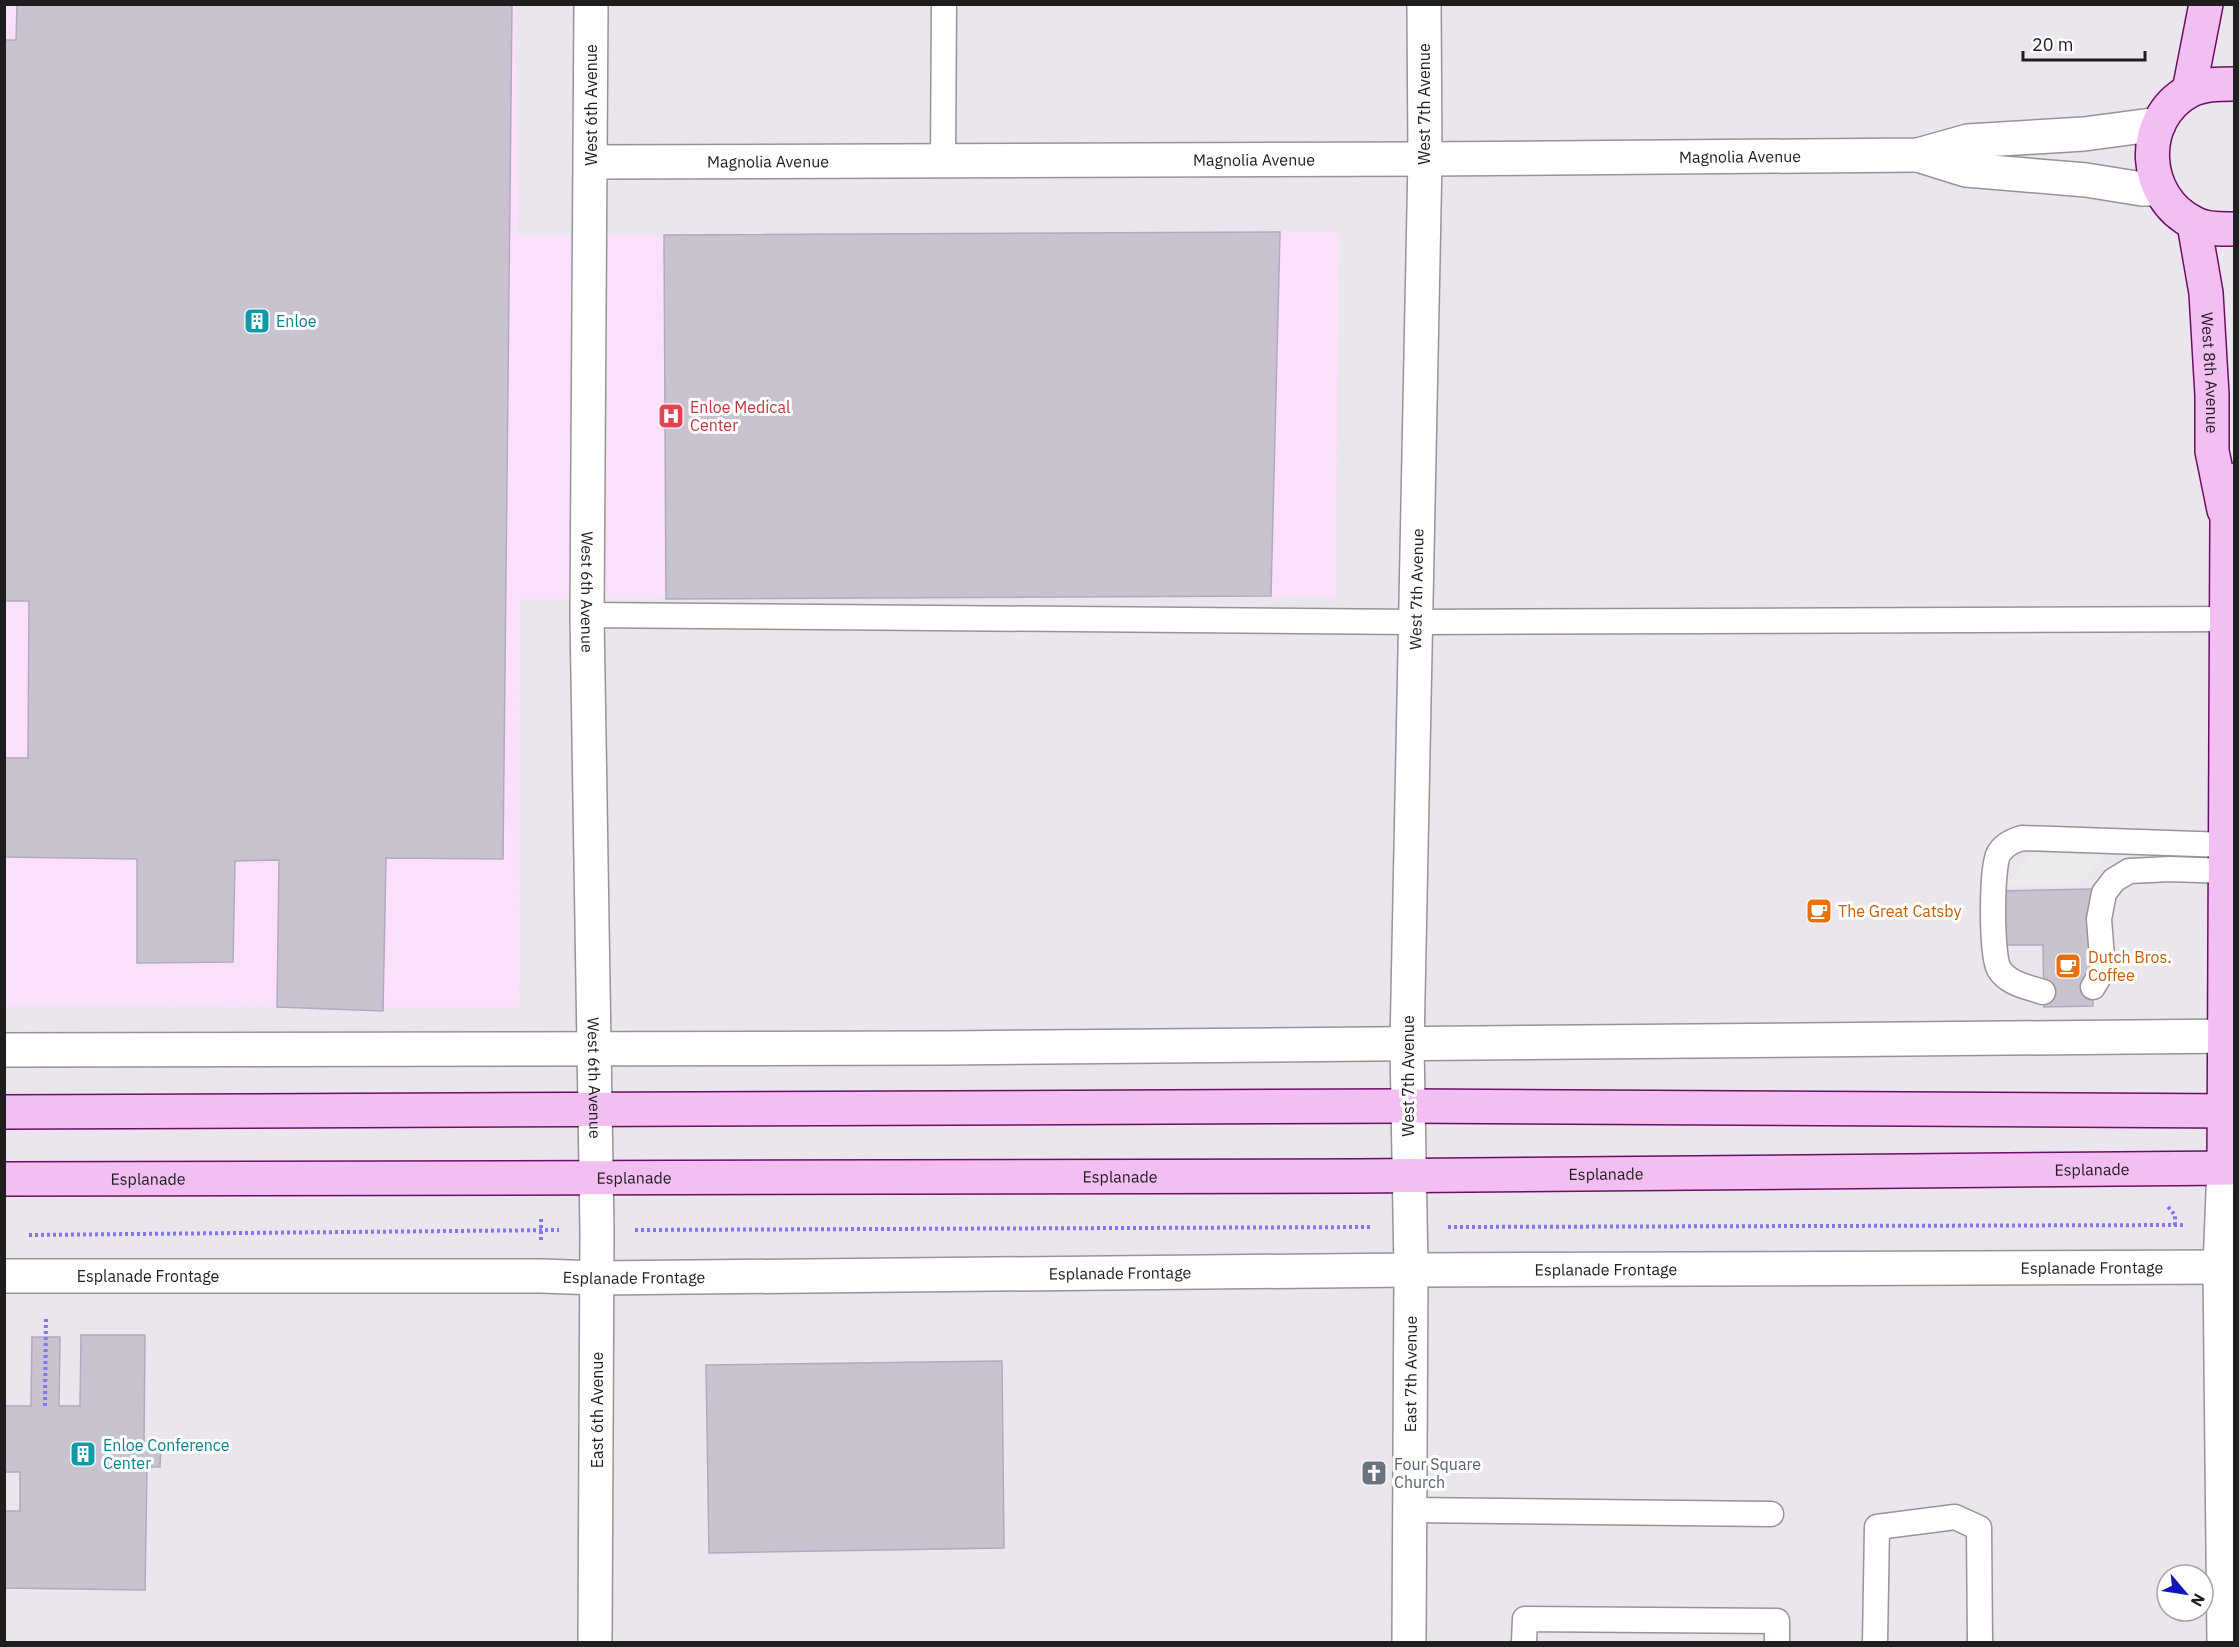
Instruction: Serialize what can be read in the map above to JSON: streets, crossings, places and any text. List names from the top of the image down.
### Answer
{
  "streets": {
    "main road": ["West 8th Avenue", "Esplanade"],
    "street": [
      "West 7th Avenue",
      "West 6th Avenue",
      "Magnolia Avenue",
      "Esplanade Frontage",
      "East 7th Avenue",
      "East 6th Avenue"
    ]
  },
  "crossings": [
    ["West 7th Avenue", "Magnolia Avenue"],
    ["West 7th Avenue", "Esplanade"],
    ["West 7th Avenue", "East 7th Avenue"],
    ["West 6th Avenue", "Magnolia Avenue"],
    ["West 6th Avenue", "Esplanade"],
    ["West 6th Avenue", "East 6th Avenue"],
    ["West 8th Avenue", "Esplanade"],
    ["Esplanade", "East 7th Avenue"],
    ["Esplanade", "East 6th Avenue"],
    ["Esplanade Frontage", "East 7th Avenue"],
    ["Esplanade Frontage", "East 6th Avenue"]
  ],
  "places": {
    "building": ["Enloe", "Enloe Conference Center"],
    "hospital": ["Enloe Medical Center"],
    "cafe": ["The Great Catsby", "Dutch Bros. Coffee"],
    "church": ["Four Square Church"]
  },
  "scale_bar": "20 m",
  "north": "bottom right"
}
